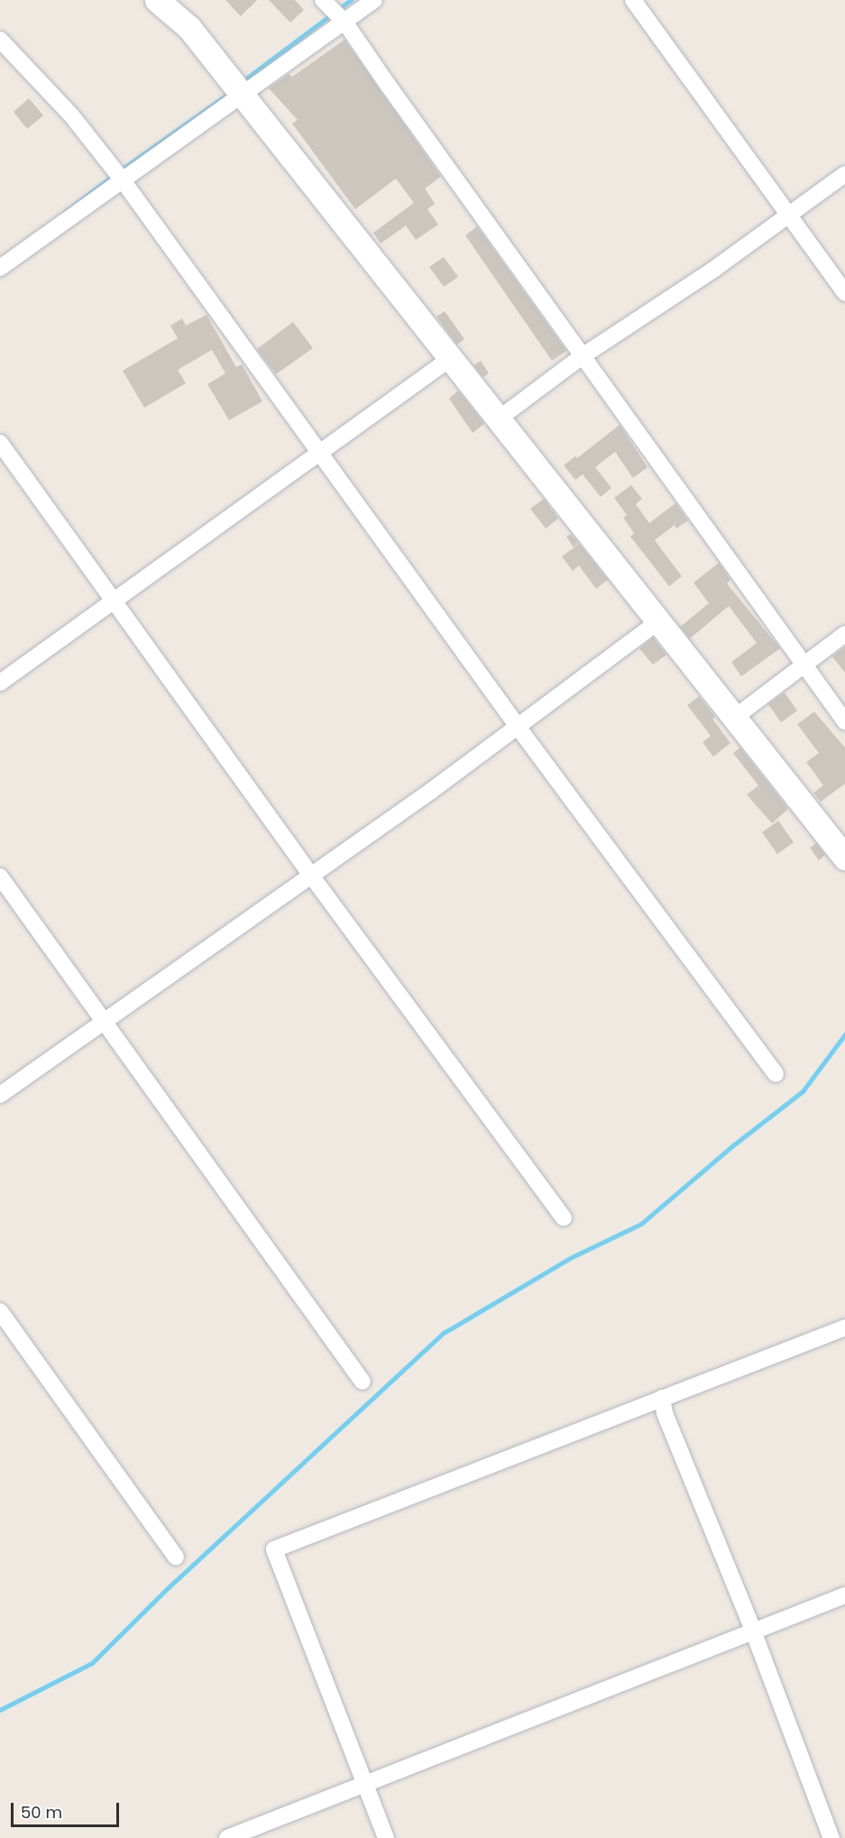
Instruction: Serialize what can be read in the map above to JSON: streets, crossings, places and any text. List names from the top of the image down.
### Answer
{
  "scale_bar": "50 m"
}
